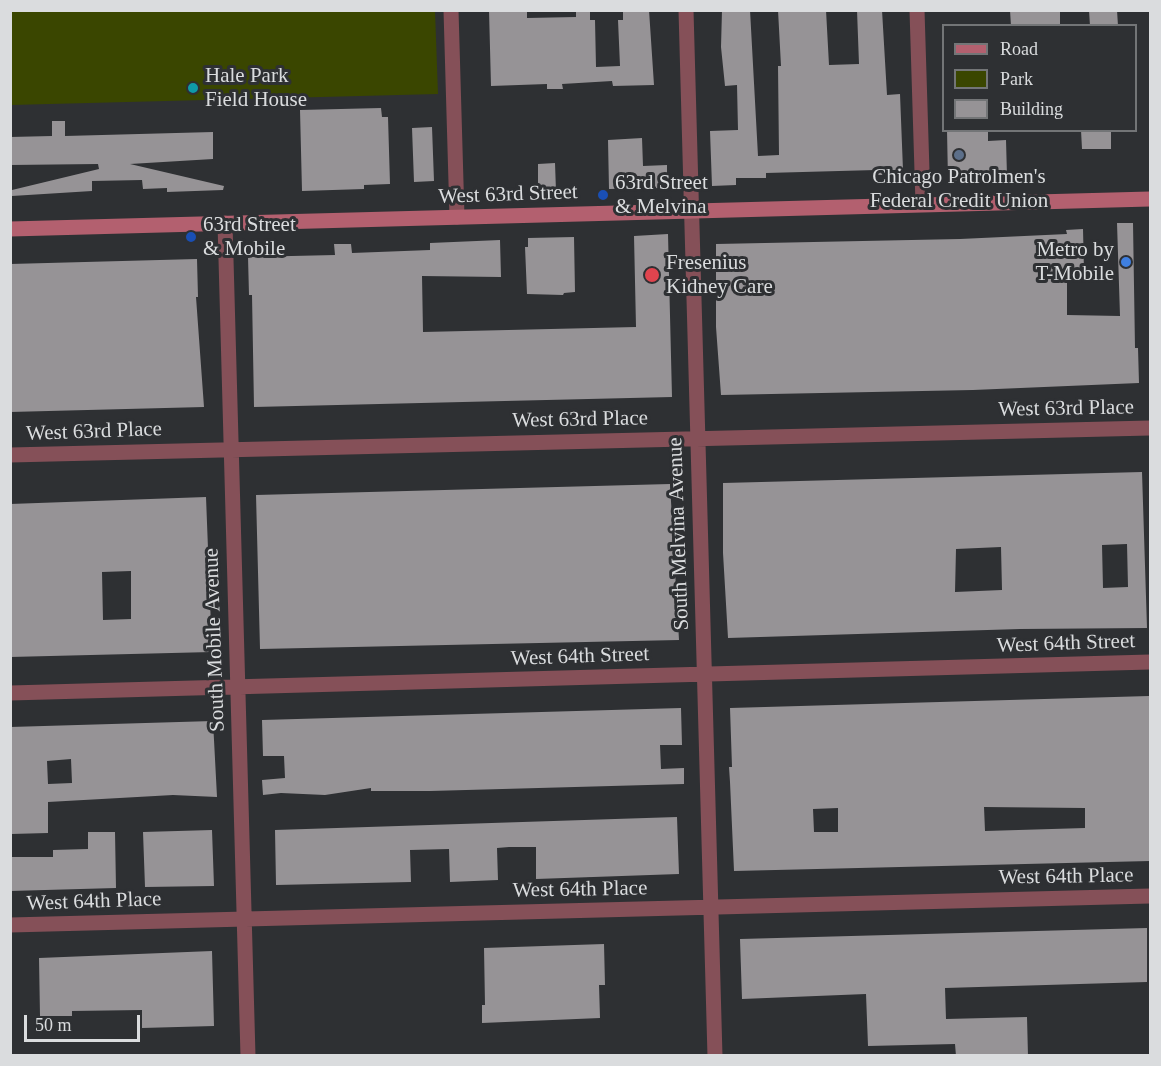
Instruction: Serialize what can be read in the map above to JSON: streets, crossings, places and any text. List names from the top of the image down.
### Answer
{
  "streets": {
    "main road": ["West 63rd Street"],
    "street": [
      "West 63rd Place",
      "South Melvina Avenue",
      "South Mobile Avenue",
      "West 64th Street",
      "West 64th Place"
    ]
  },
  "crossings": [
    ["West 63rd Street", "South Melvina Avenue"],
    ["West 63rd Street", "South Mobile Avenue"],
    ["West 63rd Place", "South Melvina Avenue"],
    ["West 63rd Place", "South Mobile Avenue"],
    ["South Melvina Avenue", "West 64th Street"],
    ["South Melvina Avenue", "West 64th Place"],
    ["South Mobile Avenue", "West 64th Street"],
    ["South Mobile Avenue", "West 64th Place"]
  ],
  "places": [
    "Hale Park Field House",
    "Chicago Patrolmen's Federal Credit Union",
    "63rd Street & Melvina",
    "63rd Street & Mobile",
    "Metro by T-Mobile",
    "Fresenius Kidney Care"
  ],
  "legend": ["Road", "Park", "Building"],
  "scale_bar": "50 m"
}
